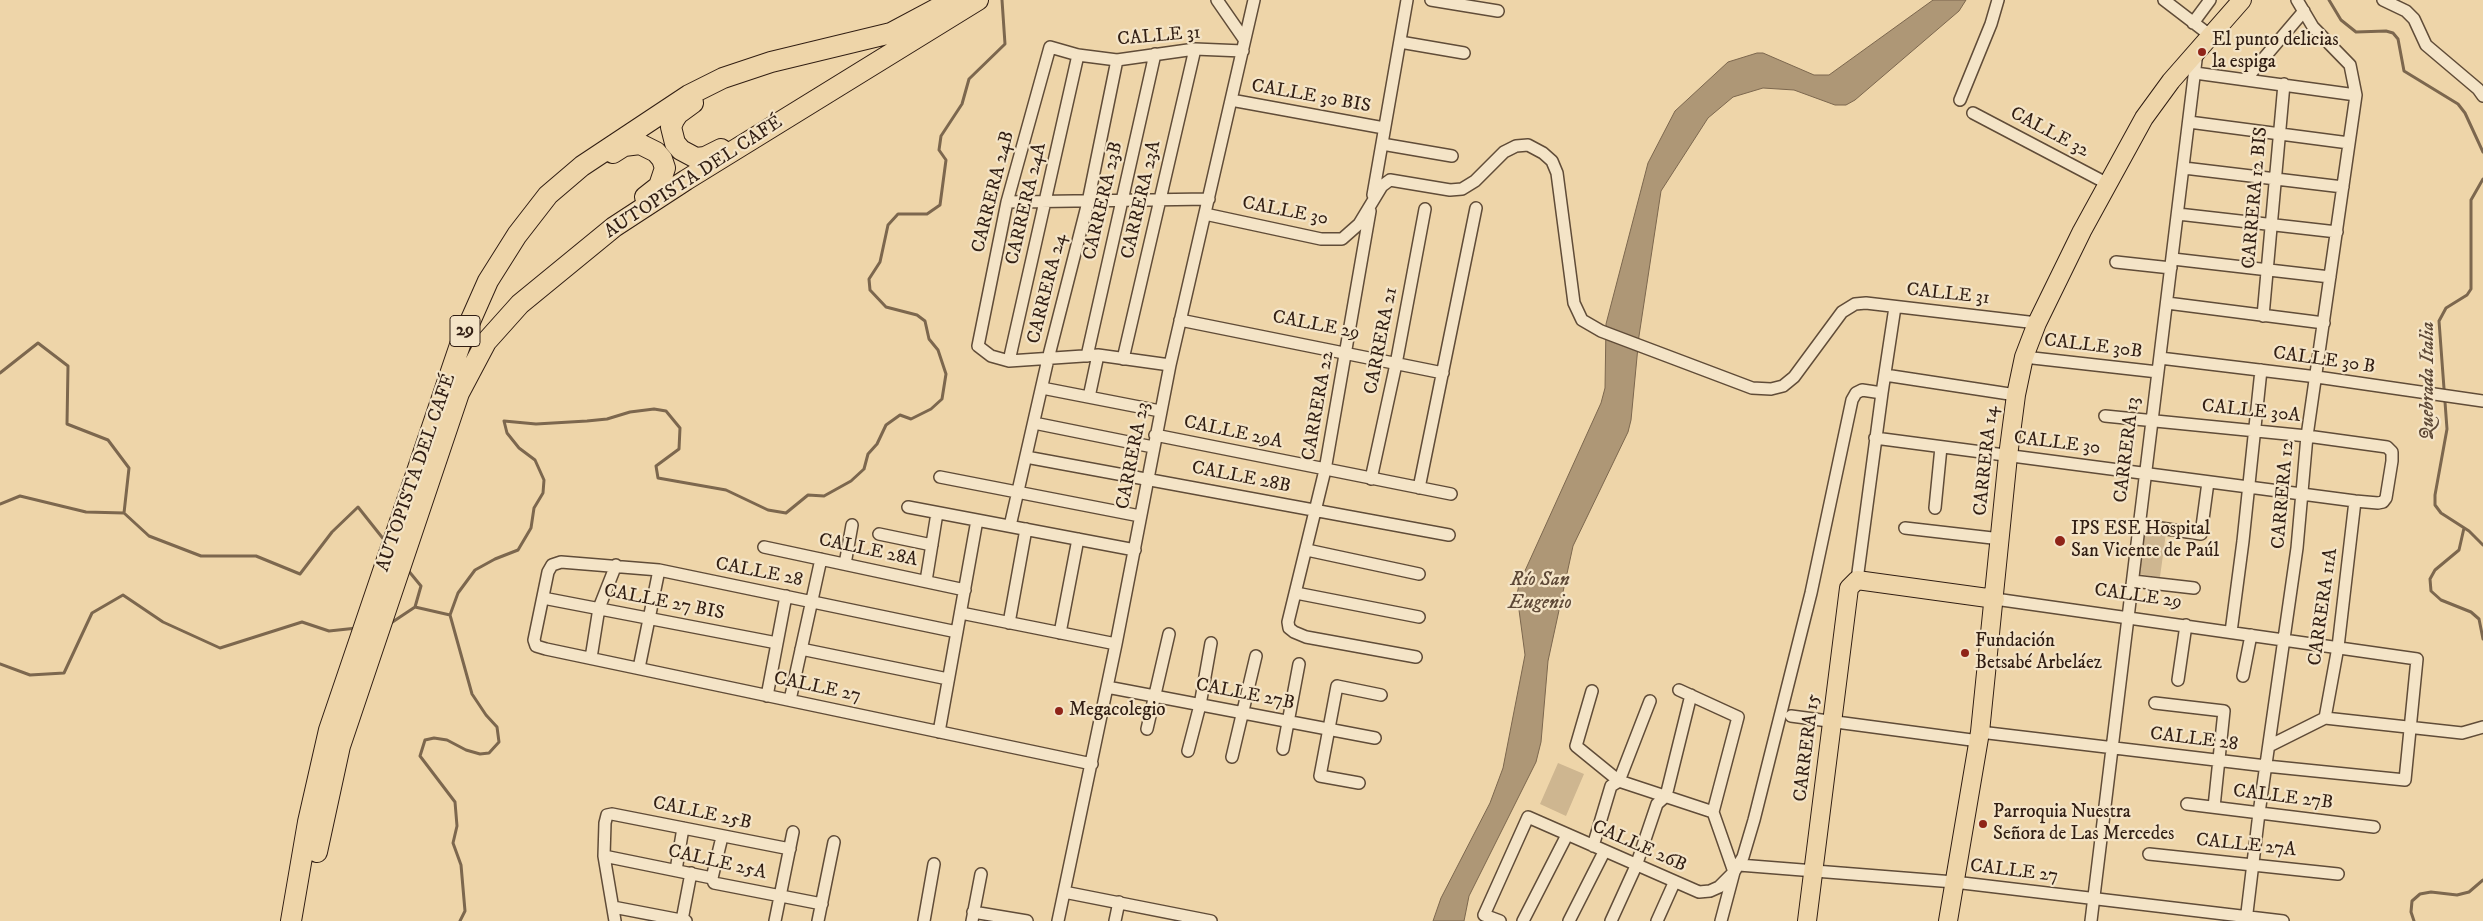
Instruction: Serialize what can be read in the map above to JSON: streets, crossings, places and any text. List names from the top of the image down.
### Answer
{
  "streets": {
    "highway": ["AUTOPISTA DEL CAFÉ", "29"],
    "main road": ["CALLE 29", "CARRERA 14", "CARRERA 15"],
    "street": [
      "CALLE 31",
      "CALLE 30 BIS",
      "CALLE 32",
      "CARRERA 24B",
      "CARRERA 12 BIS",
      "CARRERA 23A",
      "CARRERA 23B",
      "CARRERA 24A",
      "CALLE 30",
      "CARRERA 24",
      "CARRERA 21",
      "CALLE 30B",
      "CALLE 30 B",
      "CARRERA 22",
      "CALLE 30A",
      "CALLE 29A",
      "CARRERA 13",
      "CARRERA 23",
      "CALLE 28B",
      "CARRERA 12",
      "CALLE 28A",
      "CALLE 28",
      "CALLE 27 BIS",
      "CARRERA 11A",
      "CALLE 27",
      "CALLE 27B",
      "CALLE 25B",
      "CALLE 27A",
      "CALLE 26B",
      "CALLE 25A"
    ]
  },
  "crossings": [
    ["CALLE 31", "CARRERA 24B"],
    ["CALLE 31", "CARRERA 23A"],
    ["CALLE 31", "CARRERA 23B"],
    ["CALLE 31", "CARRERA 24A"],
    ["CALLE 31", "CALLE 30"],
    ["CALLE 31", "CARRERA 24"],
    ["CALLE 31", "CARRERA 23"],
    ["CALLE 31", "CARRERA 14"],
    ["CALLE 31", "CARRERA 15"],
    ["CALLE 30 BIS", "CARRERA 22"],
    ["CALLE 30 BIS", "CARRERA 23"],
    ["CALLE 32", "CARRERA 14"],
    ["CARRERA 24B", "CARRERA 24A"],
    ["CARRERA 23B", "CALLE 29A"],
    ["CALLE 30", "CARRERA 22"],
    ["CALLE 30", "CALLE 30A"],
    ["CALLE 30", "CARRERA 13"],
    ["CALLE 30", "CARRERA 23"],
    ["CALLE 30", "CARRERA 14"],
    ["CALLE 30", "CARRERA 12"],
    ["CALLE 30", "CARRERA 11A"],
    ["CALLE 30", "CARRERA 15"],
    ["CARRERA 24", "CALLE 29A"],
    ["CARRERA 24", "CALLE 28B"],
    ["CALLE 29", "CARRERA 21"],
    ["CALLE 29", "CARRERA 22"],
    ["CALLE 29", "CARRERA 13"],
    ["CALLE 29", "CARRERA 23"],
    ["CALLE 29", "CARRERA 14"],
    ["CALLE 29", "CARRERA 12"],
    ["CALLE 29", "CALLE 28"],
    ["CALLE 29", "CARRERA 11A"],
    ["CALLE 29", "CARRERA 15"],
    ["CARRERA 21", "CALLE 29A"],
    ["CALLE 30B", "CARRERA 13"],
    ["CALLE 30B", "CARRERA 14"],
    ["CALLE 30 B", "CARRERA 13"],
    ["CALLE 30 B", "CARRERA 12"],
    ["CARRERA 22", "CALLE 29A"],
    ["CARRERA 22", "CALLE 28B"],
    ["CALLE 30A", "CARRERA 13"],
    ["CALLE 30A", "CARRERA 12"],
    ["CALLE 29A", "CARRERA 23"],
    ["CARRERA 13", "CARRERA 14"],
    ["CARRERA 13", "CALLE 28"],
    ["CARRERA 13", "CALLE 27"],
    ["CARRERA 23", "CALLE 28B"],
    ["CARRERA 23", "CALLE 27"],
    ["CARRERA 23", "CALLE 27B"],
    ["CARRERA 14", "CALLE 28"],
    ["CARRERA 14", "CALLE 27"],
    ["CARRERA 12", "CALLE 28"],
    ["CARRERA 12", "CALLE 27"],
    ["CARRERA 12", "CALLE 27B"],
    ["CARRERA 12", "CALLE 27A"],
    ["CALLE 28", "CALLE 27 BIS"],
    ["CALLE 28", "CALLE 27"],
    ["CALLE 28", "CARRERA 15"],
    ["CALLE 27 BIS", "CALLE 27"],
    ["CALLE 27", "CARRERA 15"],
    ["CALLE 27", "CALLE 26B"],
    ["CALLE 25B", "CALLE 25A"]
  ],
  "water": ["Quebrada Italia", "Río San Eugenio"],
  "places": [
    "El punto delicias la espiga",
    "IPS ESE Hospital San Vicente de Paúl",
    "Fundación Betsabé Arbeláez",
    "Megacolegio",
    "Parroquia Nuestra Señora de Las Mercedes"
  ]
}
